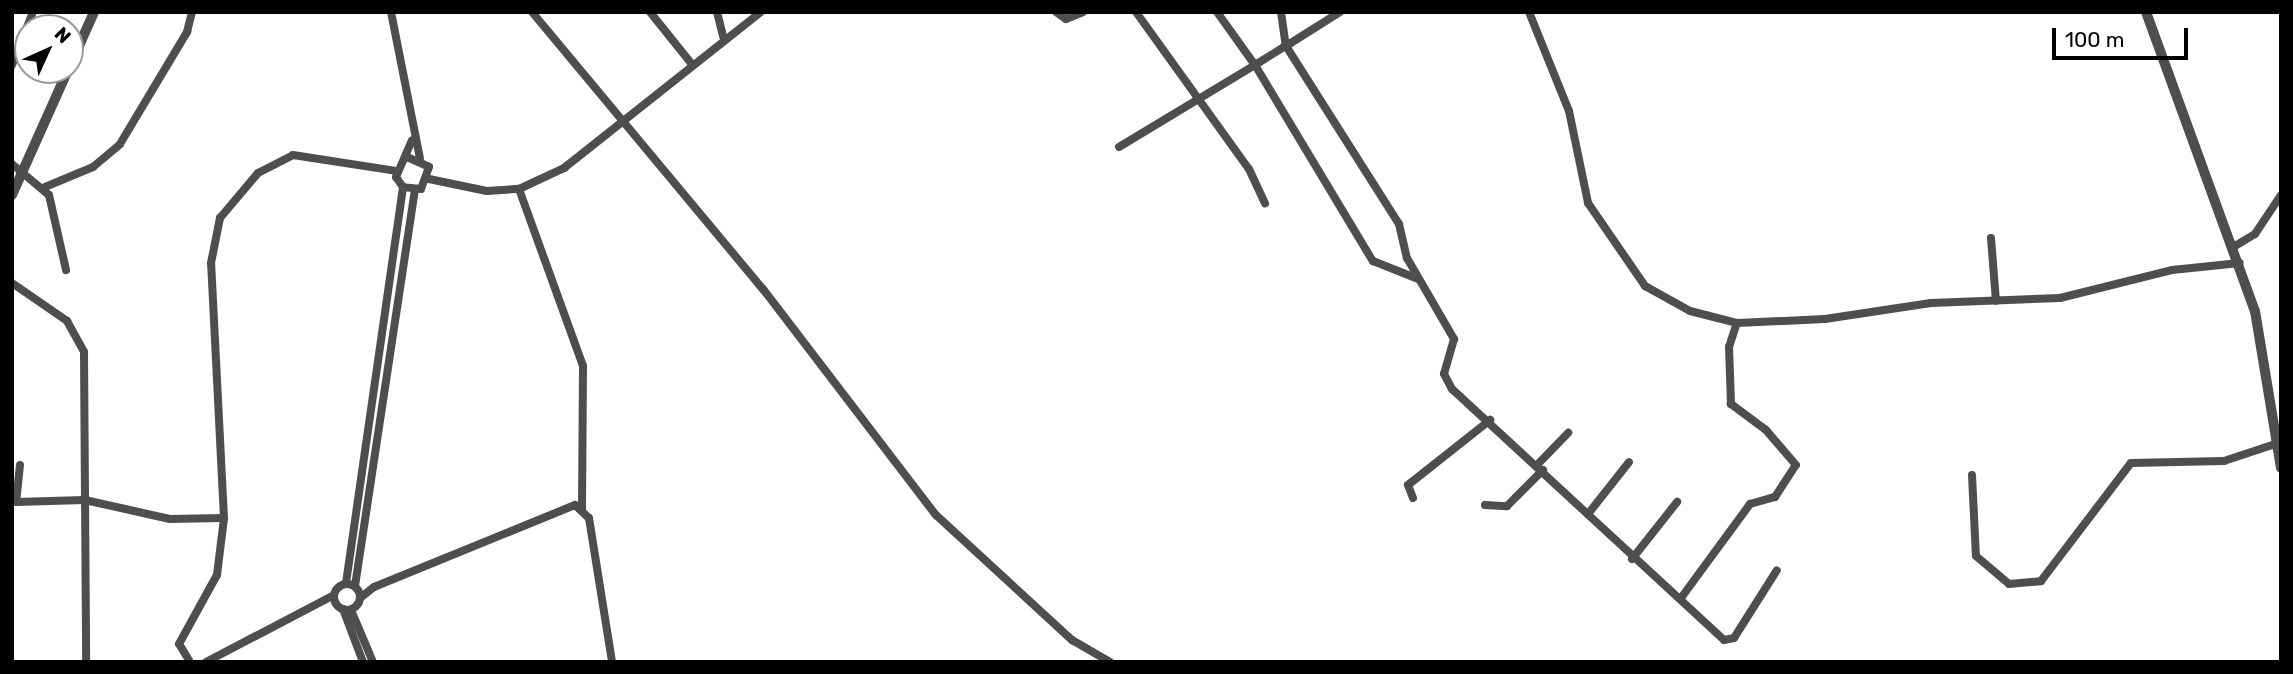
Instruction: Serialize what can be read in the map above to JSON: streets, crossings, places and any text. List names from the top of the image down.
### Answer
{
  "scale_bar": "100 m",
  "north": "top right"
}
